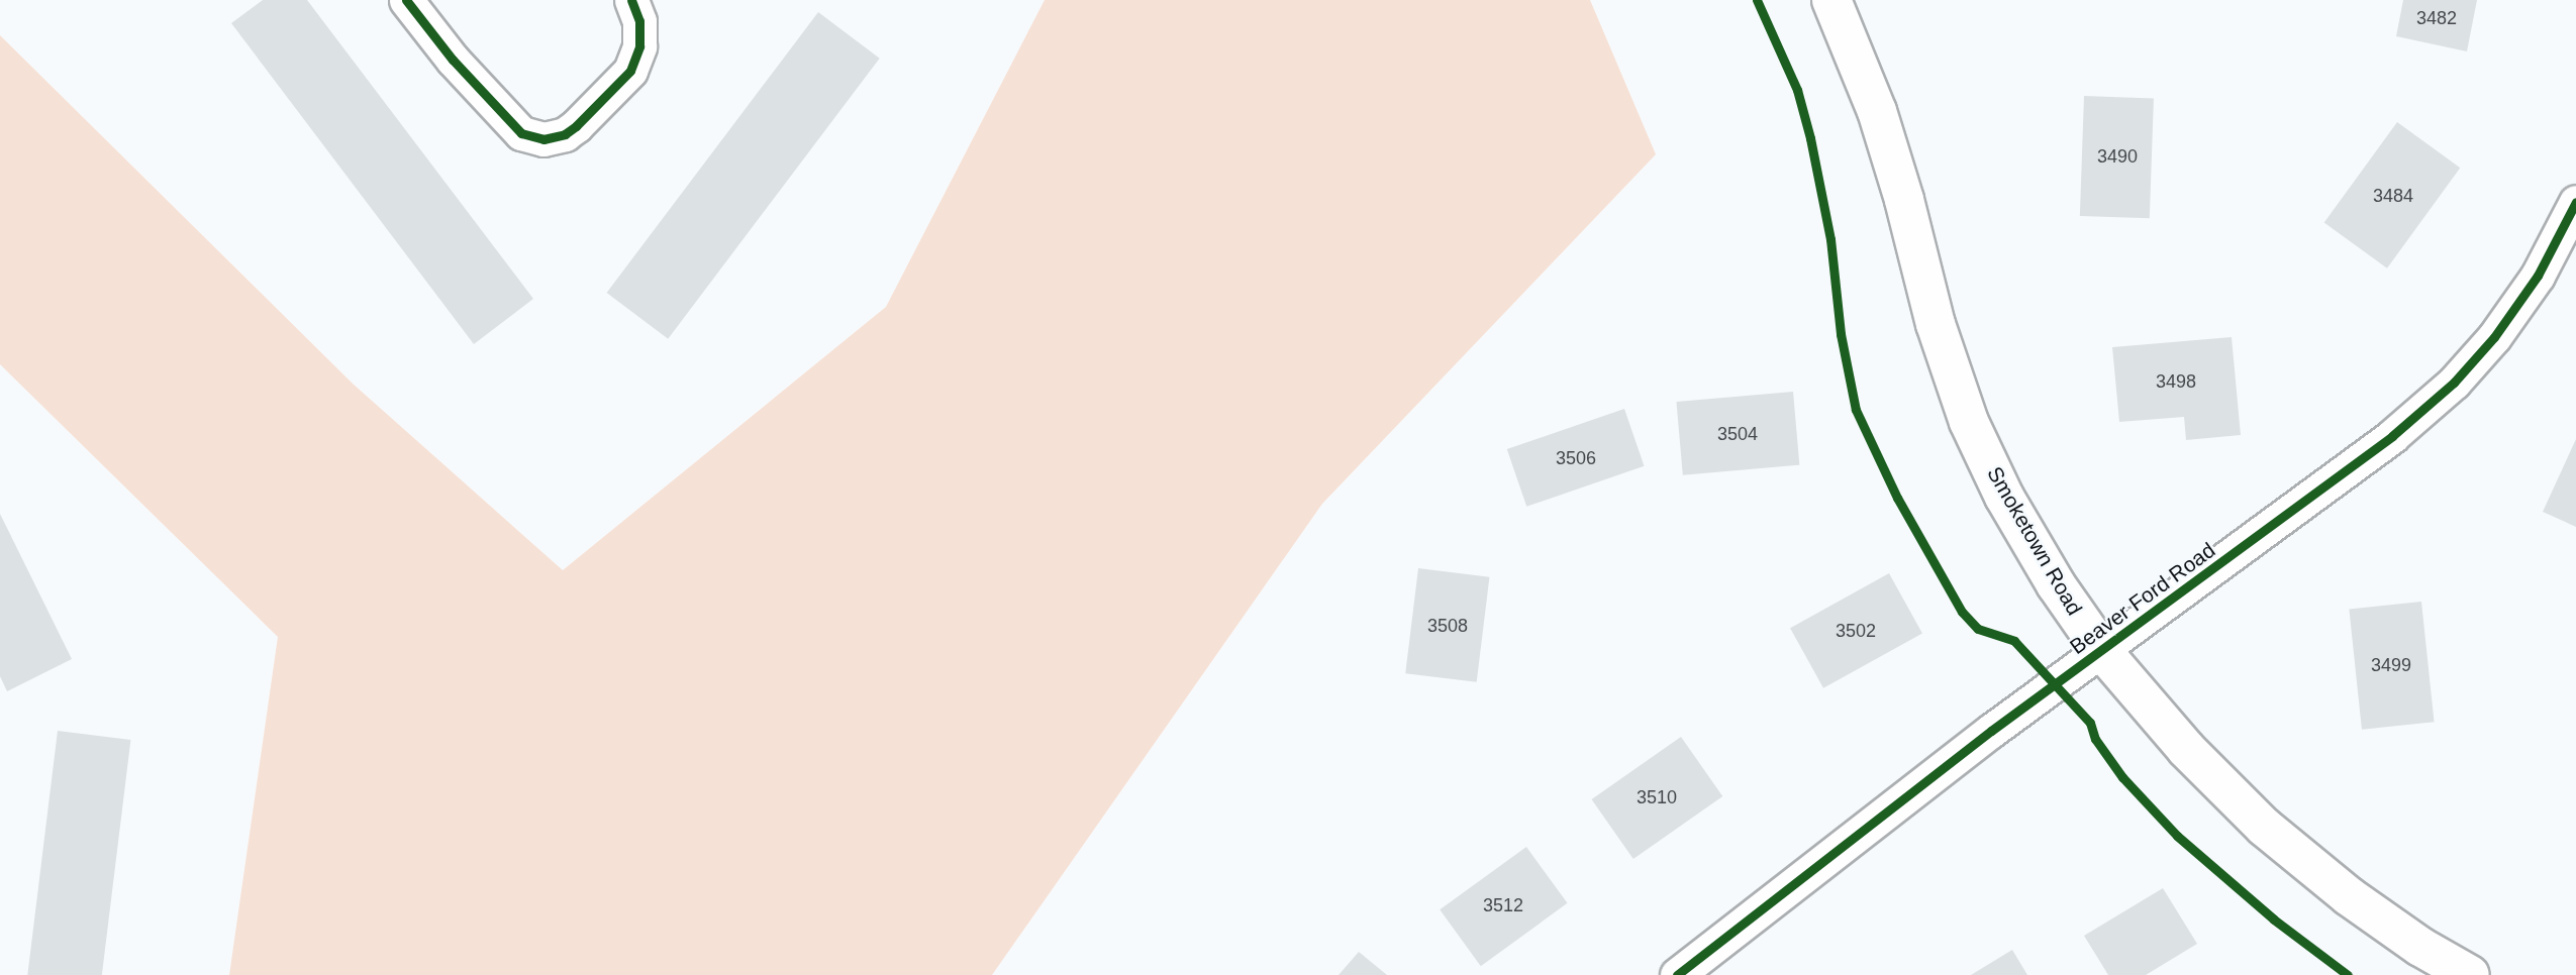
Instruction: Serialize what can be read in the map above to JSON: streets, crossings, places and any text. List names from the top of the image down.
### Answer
{
  "streets": {
    "main road": ["Smoketown Road"],
    "street": ["Beaver Ford Road"]
  },
  "crossings": [
    ["Smoketown Road", "Beaver Ford Road"]
  ],
  "house_numbers": [
    "3482",
    "3490",
    "3484",
    "3498",
    "3504",
    "3506",
    "3508",
    "3502",
    "3499",
    "3510",
    "3512"
  ]
}
